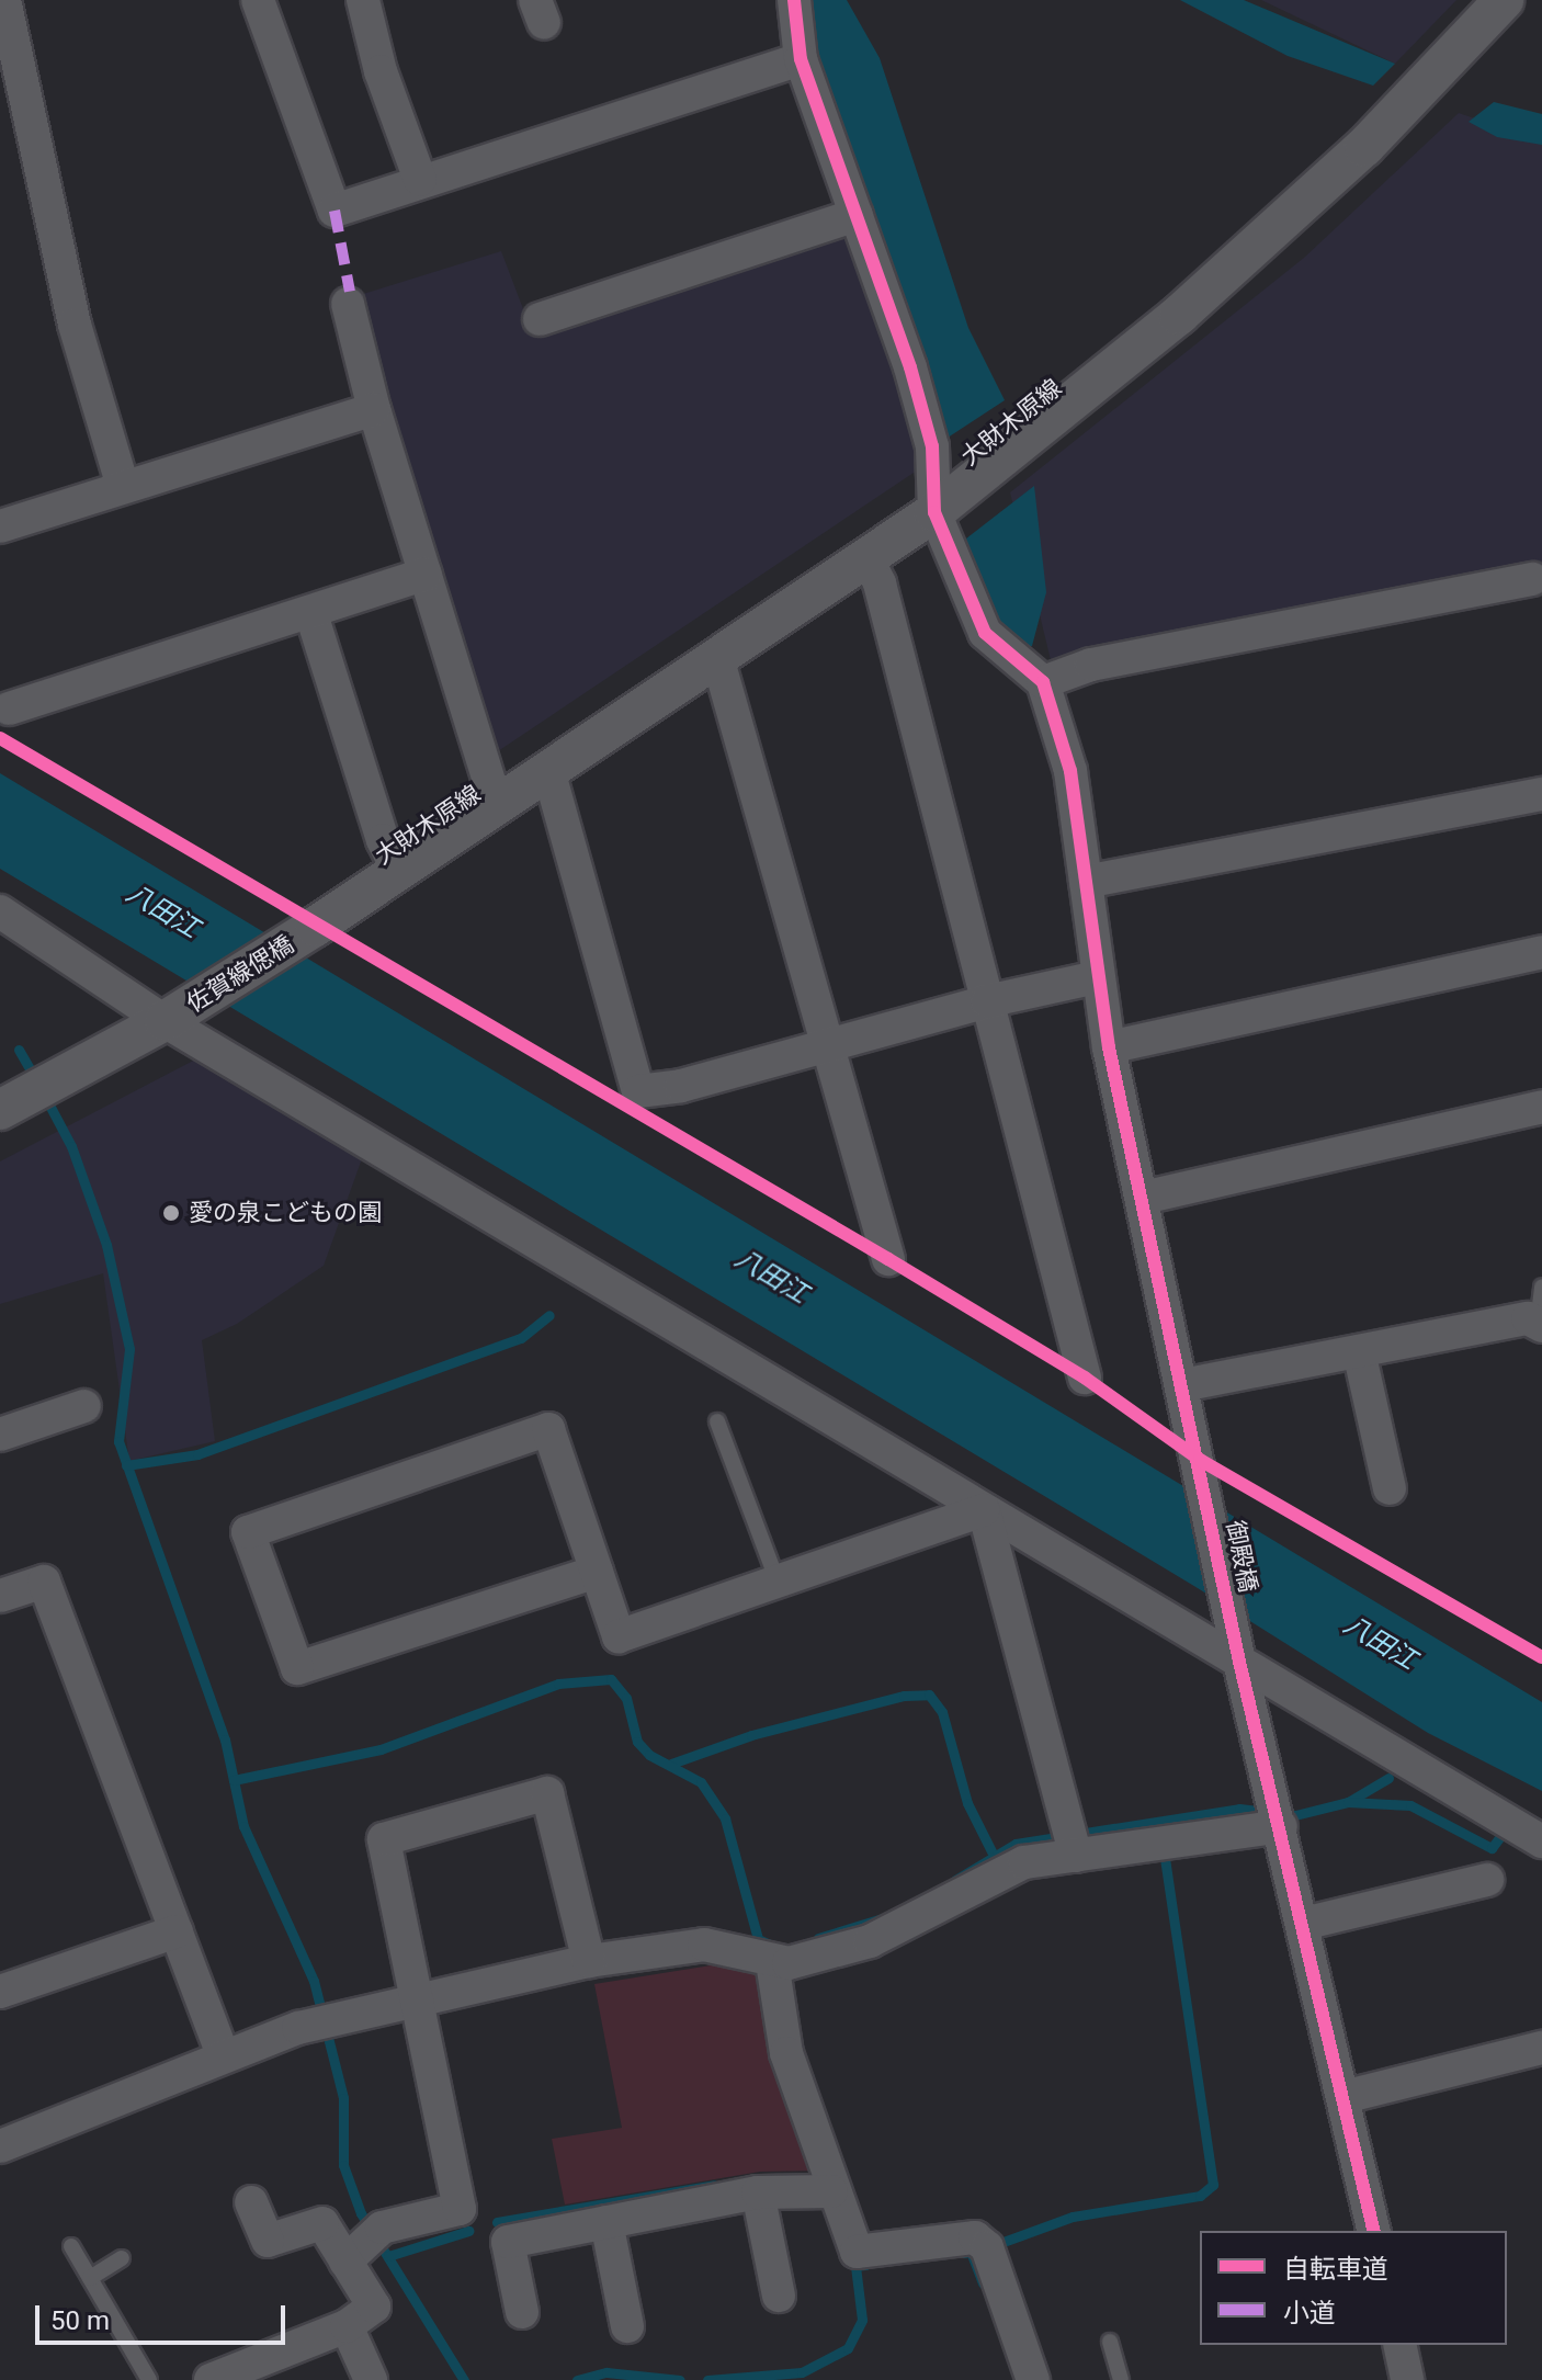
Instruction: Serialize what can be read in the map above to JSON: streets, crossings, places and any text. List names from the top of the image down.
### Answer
{
  "streets": {
    "street": ["大財木原線", "佐賀線偲橋", "御殿橋"]
  },
  "crossings": [
    ["大財木原線", "佐賀線偲橋"]
  ],
  "water": ["八田江"],
  "places": ["愛の泉こどもの園"],
  "legend": ["自転車道", "小道"],
  "scale_bar": "50 m"
}
